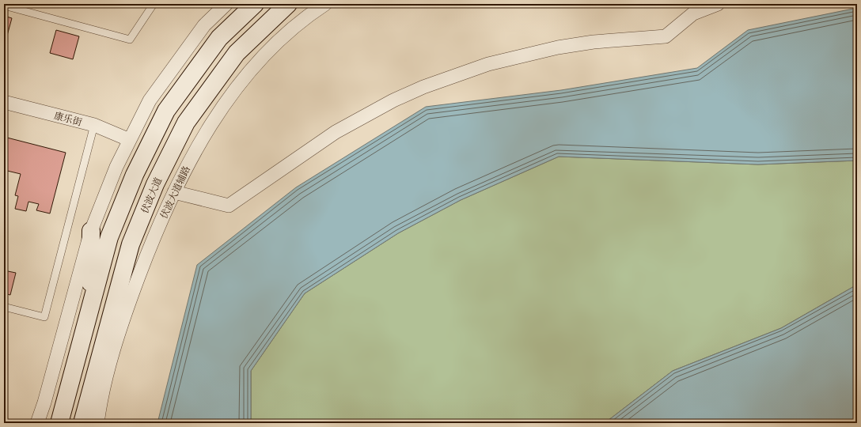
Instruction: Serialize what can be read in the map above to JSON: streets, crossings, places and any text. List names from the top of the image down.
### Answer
{
  "streets": {
    "main road": ["伏波大道"],
    "street": ["康乐街", "伏波大道辅路"]
  },
  "crossings": [
    ["伏波大道辅路", "伏波大道"]
  ]
}
